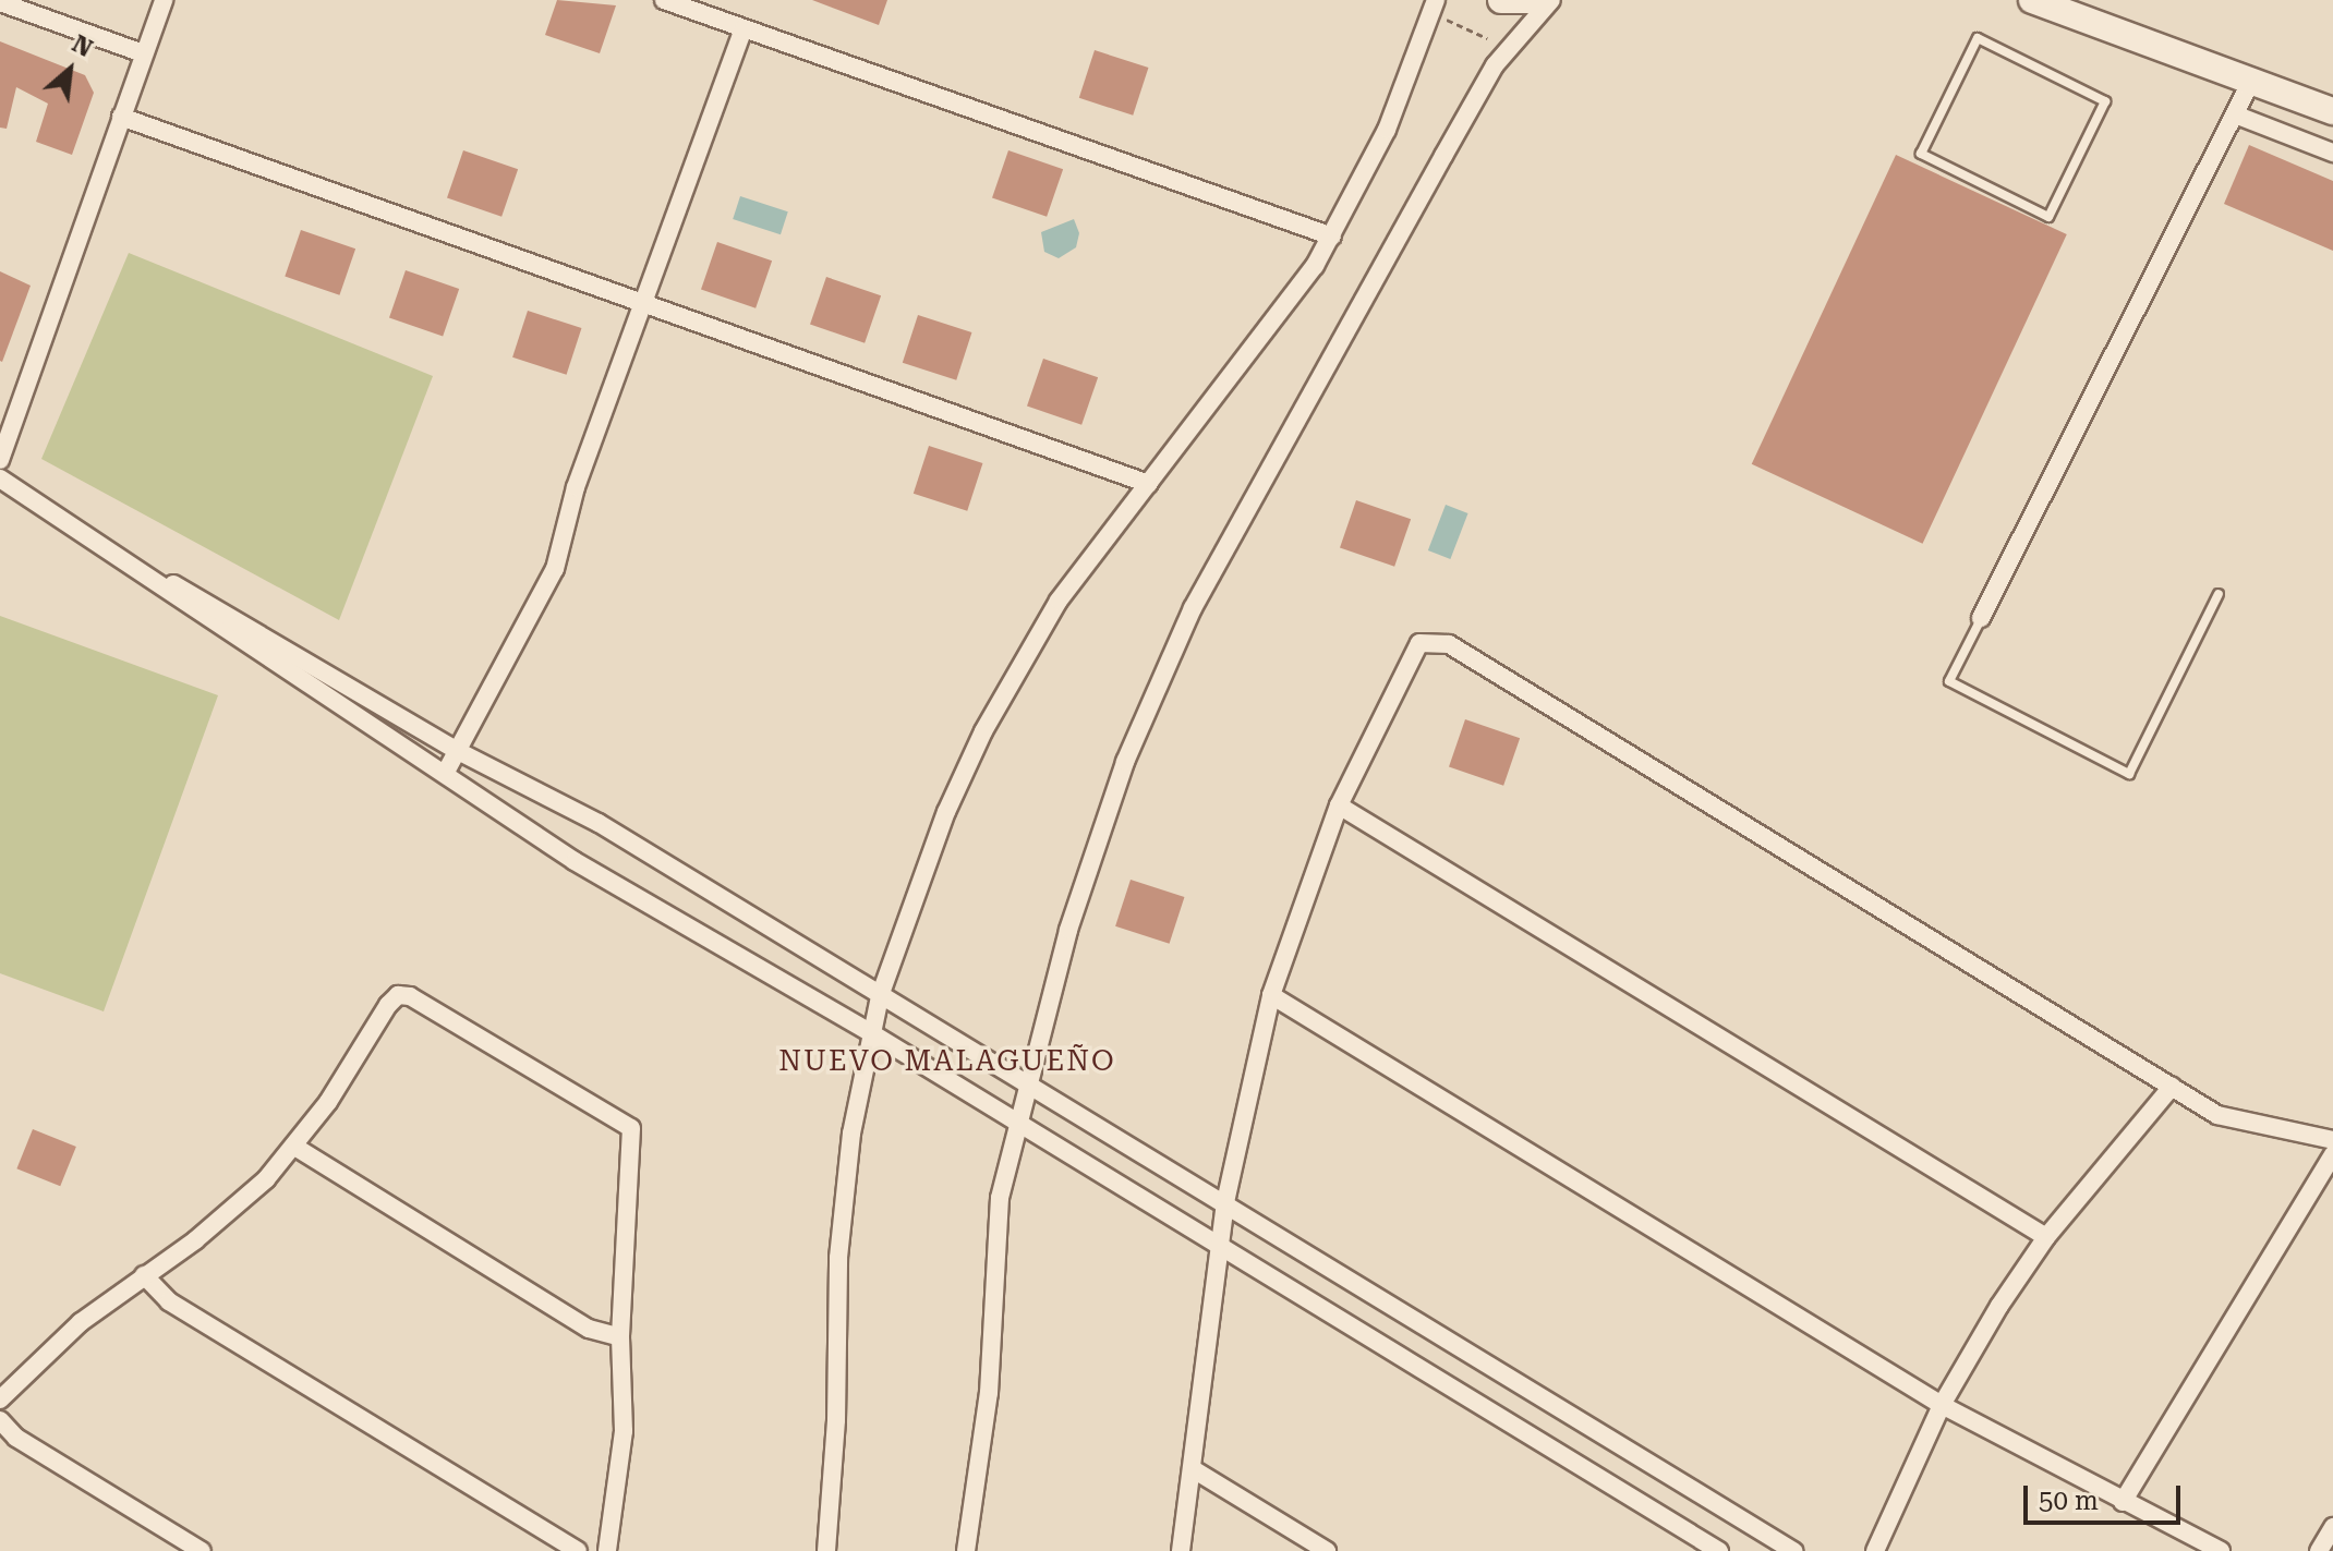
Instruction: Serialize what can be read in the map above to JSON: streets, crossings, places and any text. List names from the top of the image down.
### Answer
{
  "districts": ["NUEVO MALAGUEÑO"],
  "scale_bar": "50 m",
  "north": "top right"
}
